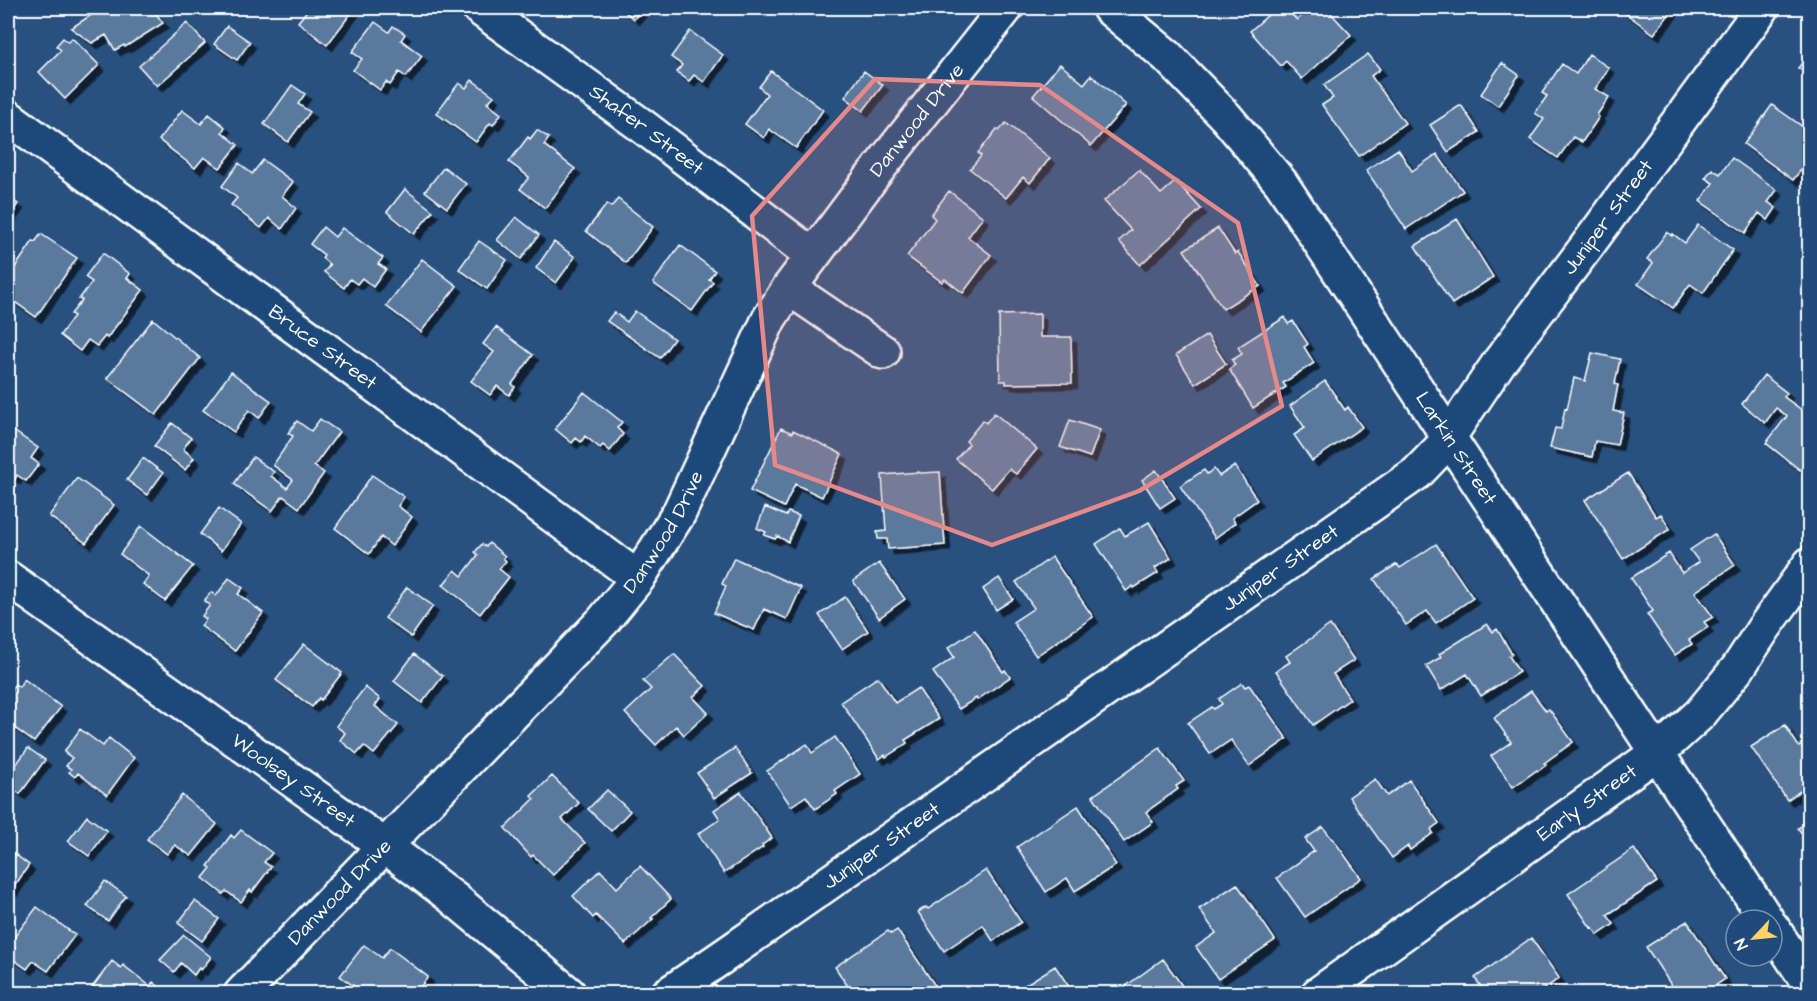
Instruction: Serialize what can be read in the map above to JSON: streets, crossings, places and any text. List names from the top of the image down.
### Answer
{
  "streets": {
    "street": [
      "Danwood Drive",
      "Shafer Street",
      "Juniper Street",
      "Bruce Street",
      "Larkin Street",
      "Woolsey Street",
      "Early Street"
    ]
  },
  "crossings": [
    ["Danwood Drive", "Shafer Street"],
    ["Danwood Drive", "Bruce Street"],
    ["Danwood Drive", "Woolsey Street"],
    ["Juniper Street", "Larkin Street"],
    ["Larkin Street", "Early Street"]
  ],
  "north": "bottom left"
}
